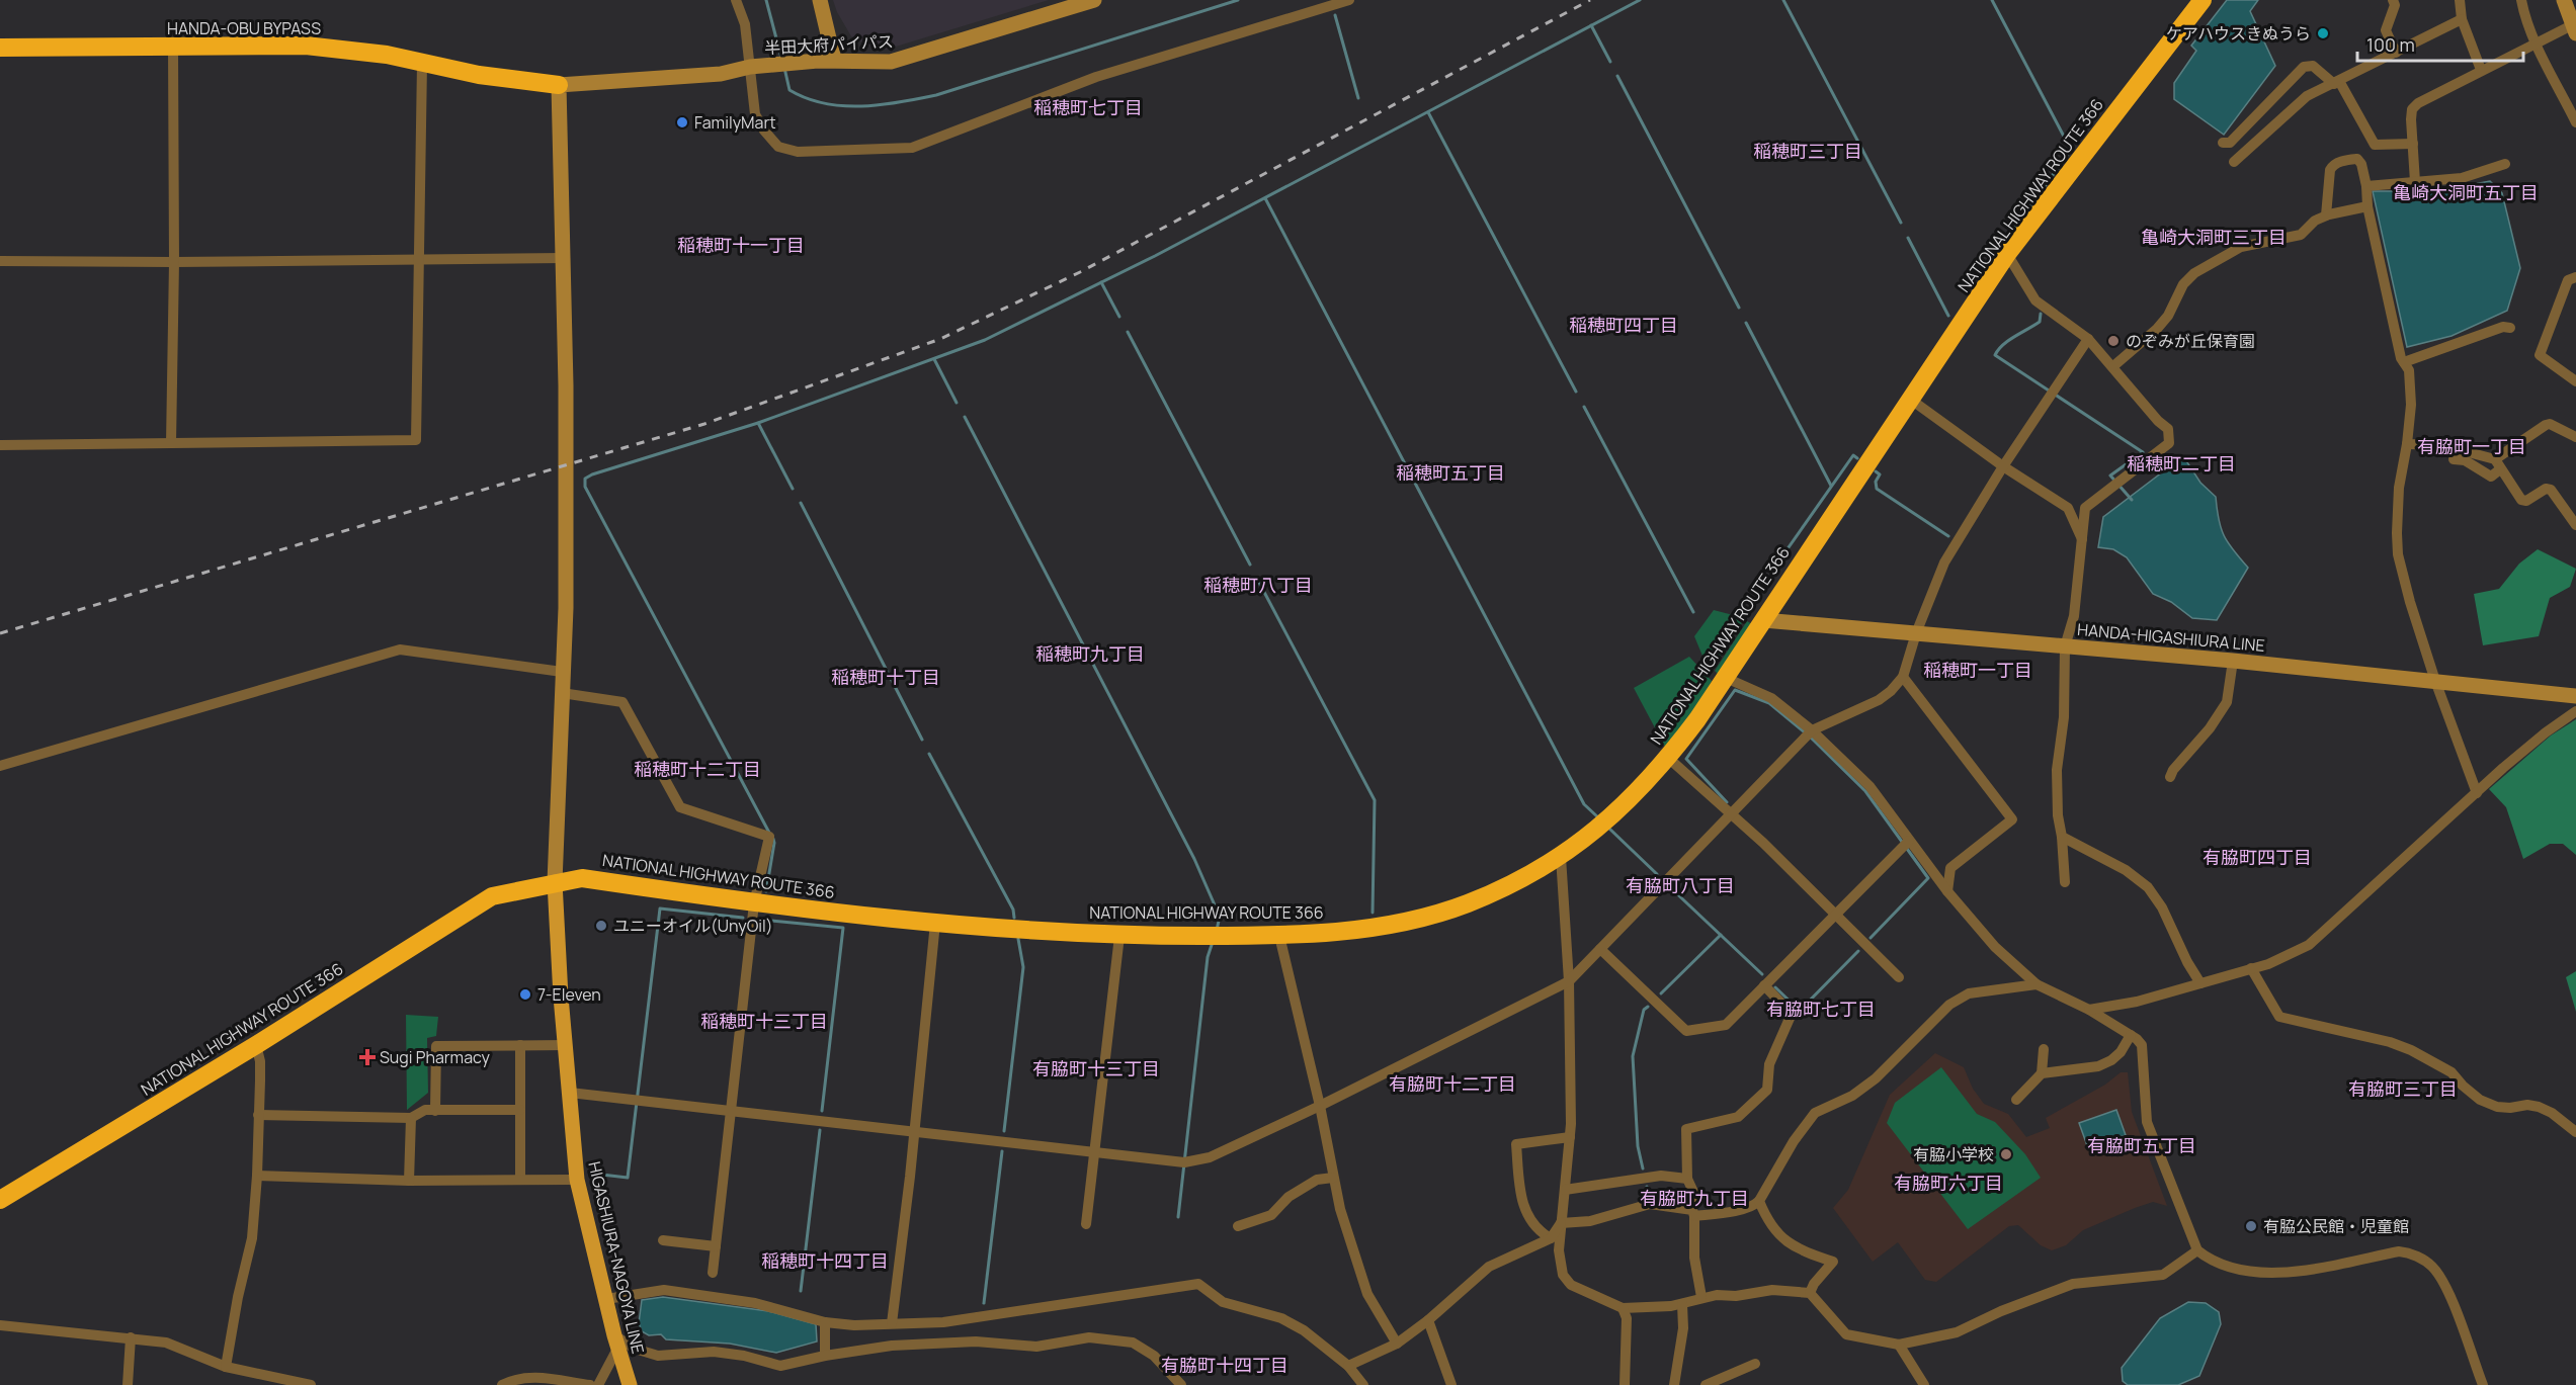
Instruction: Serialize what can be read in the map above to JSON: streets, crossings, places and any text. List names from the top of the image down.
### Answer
{
  "streets": {
    "highway": ["HANDA-OBU BYPASS", "NATIONAL HIGHWAY ROUTE 366"],
    "main road": ["HIGASHIURA-NAGOYA LINE"],
    "street": ["半田大府パイパス", "HANDA-HIGASHIURA LINE"]
  },
  "crossings": [
    ["HANDA-OBU BYPASS", "半田大府パイパス"],
    ["NATIONAL HIGHWAY ROUTE 366", "HANDA-HIGASHIURA LINE"],
    ["NATIONAL HIGHWAY ROUTE 366", "HIGASHIURA-NAGOYA LINE"]
  ],
  "districts": [
    "稲穂町七丁目",
    "稲穂町三丁目",
    "亀崎大洞町五丁目",
    "亀崎大洞町三丁目",
    "稲穂町十一丁目",
    "稲穂町四丁目",
    "有脇町一丁目",
    "稲穂町二丁目",
    "稲穂町五丁目",
    "稲穂町八丁目",
    "稲穂町九丁目",
    "稲穂町一丁目",
    "稲穂町十丁目",
    "稲穂町十二丁目",
    "有脇町四丁目",
    "有脇町八丁目",
    "有脇町七丁目",
    "稲穂町十三丁目",
    "有脇町十三丁目",
    "有脇町十二丁目",
    "有脇町三丁目",
    "有脇町五丁目",
    "有脇町六丁目",
    "有脇町九丁目",
    "稲穂町十四丁目",
    "有脇町十四丁目"
  ],
  "places": {
    "other": [
      "ケアハウスきぬうら",
      "FamilyMart",
      "のぞみが丘保育園",
      "ユニーオイル(UnyOil)",
      "7-Eleven",
      "有脇小学校",
      "有脇公民館・児童館"
    ],
    "health": ["Sugi Pharmacy"]
  },
  "scale_bar": "100 m"
}
